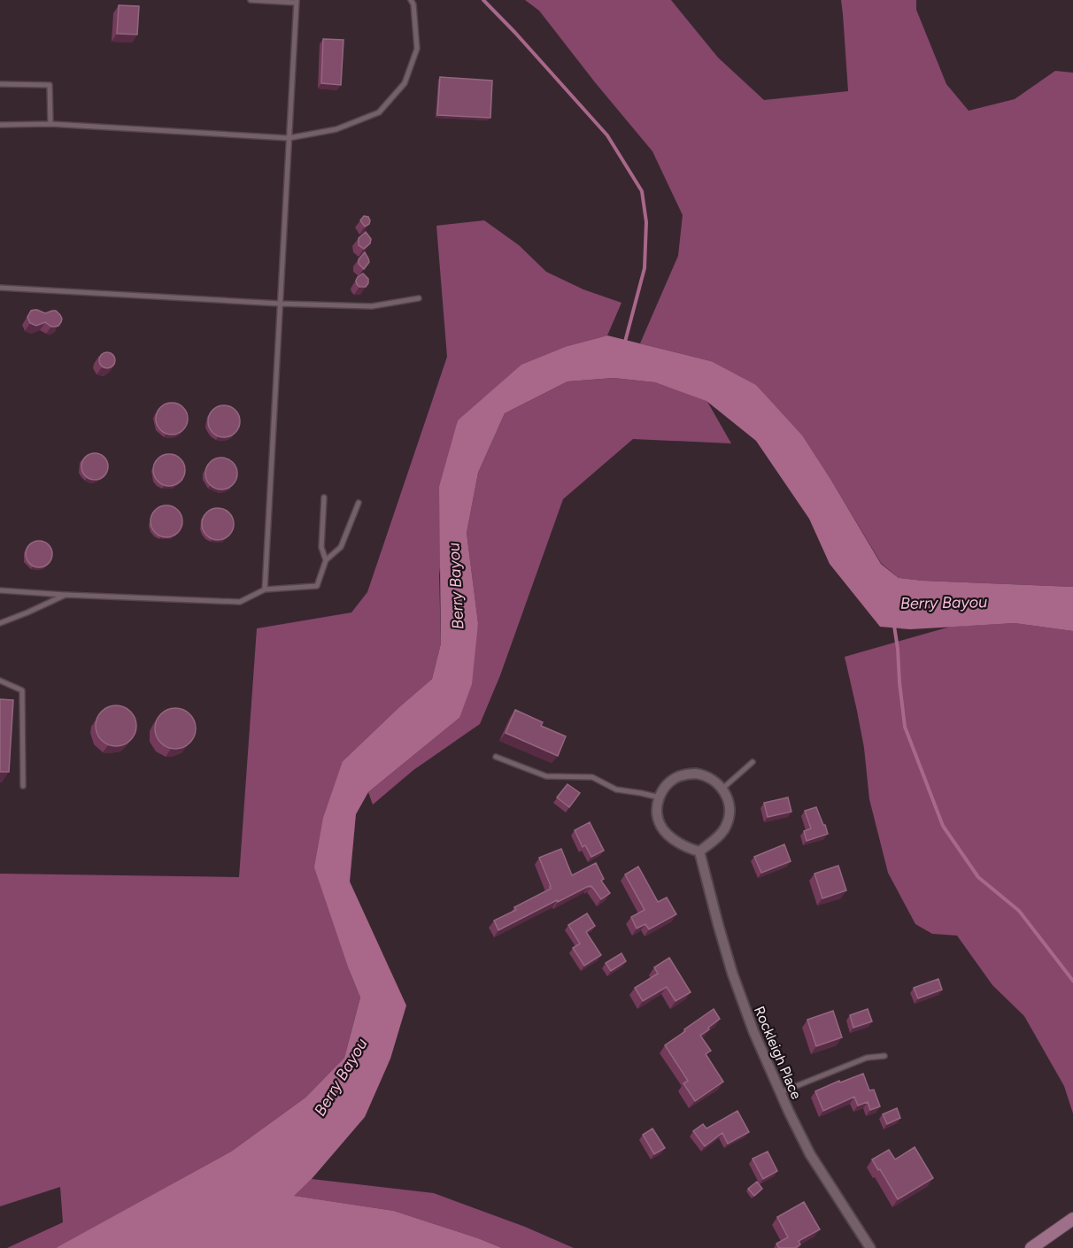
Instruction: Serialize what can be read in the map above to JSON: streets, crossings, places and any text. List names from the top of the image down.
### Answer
{
  "streets": {
    "street": ["Rockleigh Place"]
  },
  "water": ["Berry Bayou"]
}
